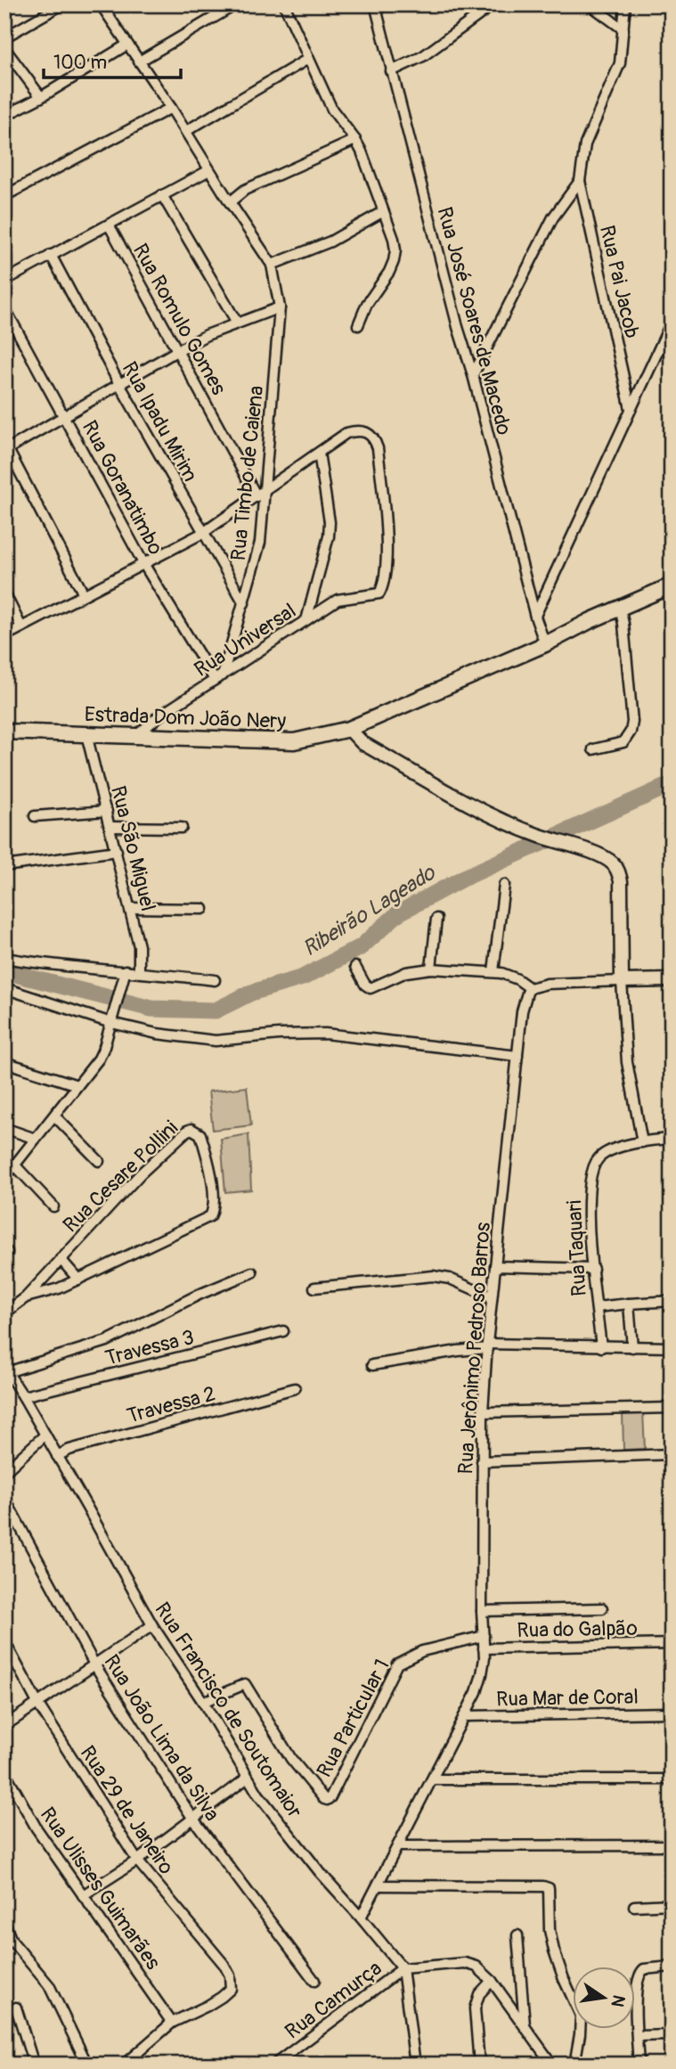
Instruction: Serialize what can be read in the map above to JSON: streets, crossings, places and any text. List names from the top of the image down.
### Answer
{
  "streets": {
    "main road": ["Estrada Dom João Nery"],
    "street": [
      "Rua Pai Jacob",
      "Rua Romulo Gomes",
      "Rua José Soares de Macedo",
      "Rua Ipadu Mirim",
      "Rua Timbo de Caiena",
      "Rua Goranatimbo",
      "Rua Universal",
      "Rua São Miguel",
      "Rua Cesare Pollini",
      "Rua Taquari",
      "Travessa 3",
      "Rua Jerônimo Pedroso Barros",
      "Travessa 2",
      "Rua do Galpão",
      "Rua Mar de Coral",
      "Rua Francisco de Soutomaior",
      "Rua Particular 1",
      "Rua João Lima da Silva",
      "Rua 29 de Janeiro",
      "Rua Ulisses Guimarães",
      "Rua Camurça"
    ]
  },
  "crossings": [
    ["Rua Romulo Gomes", "Rua Timbo de Caiena"],
    ["Rua José Soares de Macedo", "Estrada Dom João Nery"],
    ["Rua Ipadu Mirim", "Rua Timbo de Caiena"],
    ["Rua Timbo de Caiena", "Rua Goranatimbo"],
    ["Rua Timbo de Caiena", "Rua Universal"],
    ["Rua Goranatimbo", "Rua Universal"],
    ["Rua Universal", "Estrada Dom João Nery"],
    ["Estrada Dom João Nery", "Rua São Miguel"],
    ["Travessa 3", "Rua Francisco de Soutomaior"],
    ["Rua Jerônimo Pedroso Barros", "Rua do Galpão"],
    ["Rua Jerônimo Pedroso Barros", "Rua Mar de Coral"],
    ["Rua Jerônimo Pedroso Barros", "Rua Francisco de Soutomaior"],
    ["Rua Jerônimo Pedroso Barros", "Rua Particular 1"],
    ["Travessa 2", "Rua Francisco de Soutomaior"],
    ["Rua Francisco de Soutomaior", "Rua Particular 1"],
    ["Rua Francisco de Soutomaior", "Rua Camurça"],
    ["Rua 29 de Janeiro", "Rua Ulisses Guimarães"]
  ],
  "water": ["Ribeirão Lageado"],
  "scale_bar": "100 m",
  "north": "right"
}
